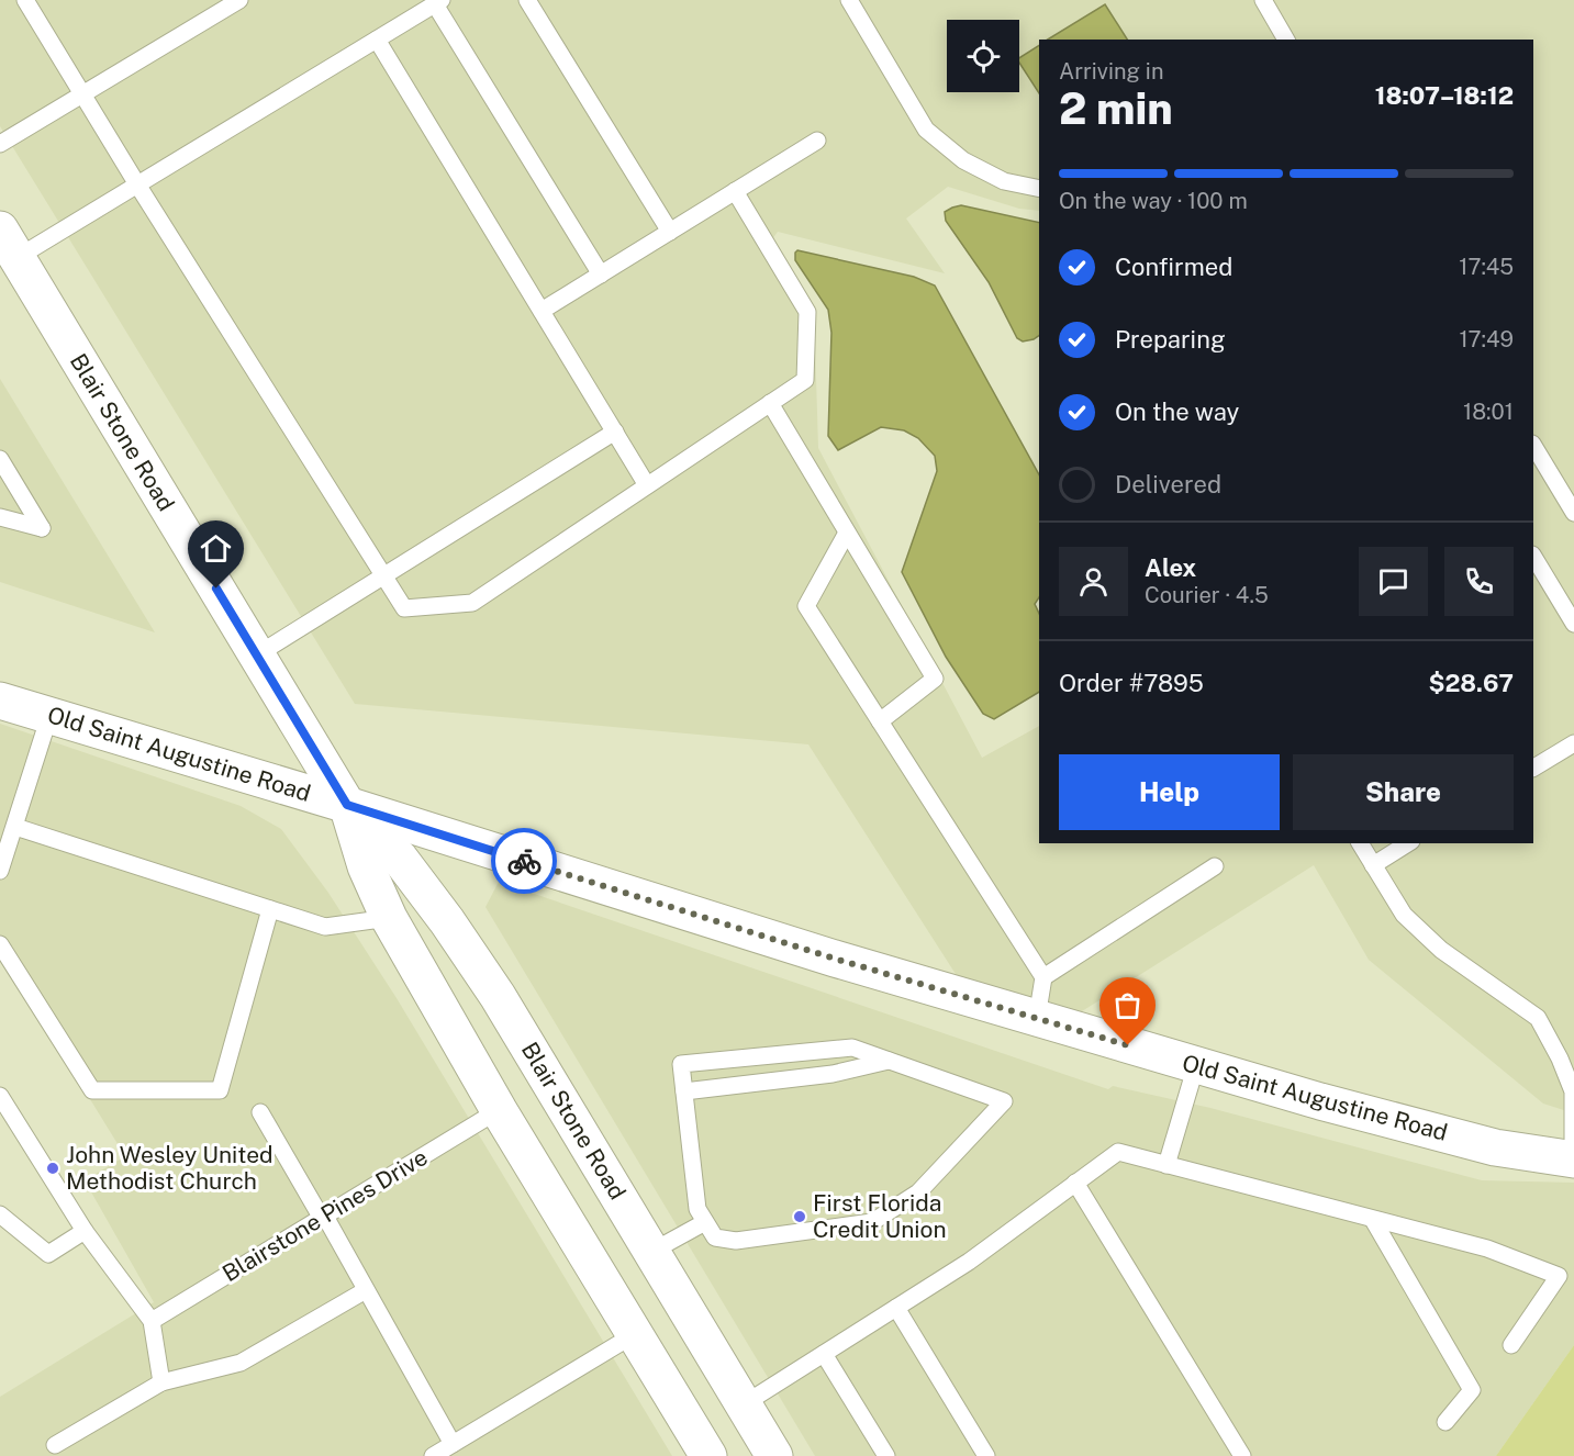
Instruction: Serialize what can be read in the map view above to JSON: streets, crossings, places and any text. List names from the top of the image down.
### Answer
{
  "streets": {
    "main road": ["Blair Stone Road", "Old Saint Augustine Road"],
    "lane": ["Blairstone Pines Drive"]
  },
  "crossings": [
    ["Blair Stone Road", "Old Saint Augustine Road"],
    ["Blair Stone Road", "Blairstone Pines Drive"]
  ],
  "places": ["John Wesley United Methodist Church", "First Florida Credit Union"],
  "page": {
    "heading": ["2 min", "Arriving in", "18:07–18:12"],
    "panel": [
      "Alex",
      "Courier · 4.5",
      "Order #7895",
      "$28.67"
    ],
    "bar": "On the way · 100 m",
    "list": [
      ["Confirmed", "17:45"],
      ["Preparing", "17:49"],
      ["On the way", "18:01"],
      "Delivered"
    ],
    "buttons": ["Help", "Share"]
  }
}
